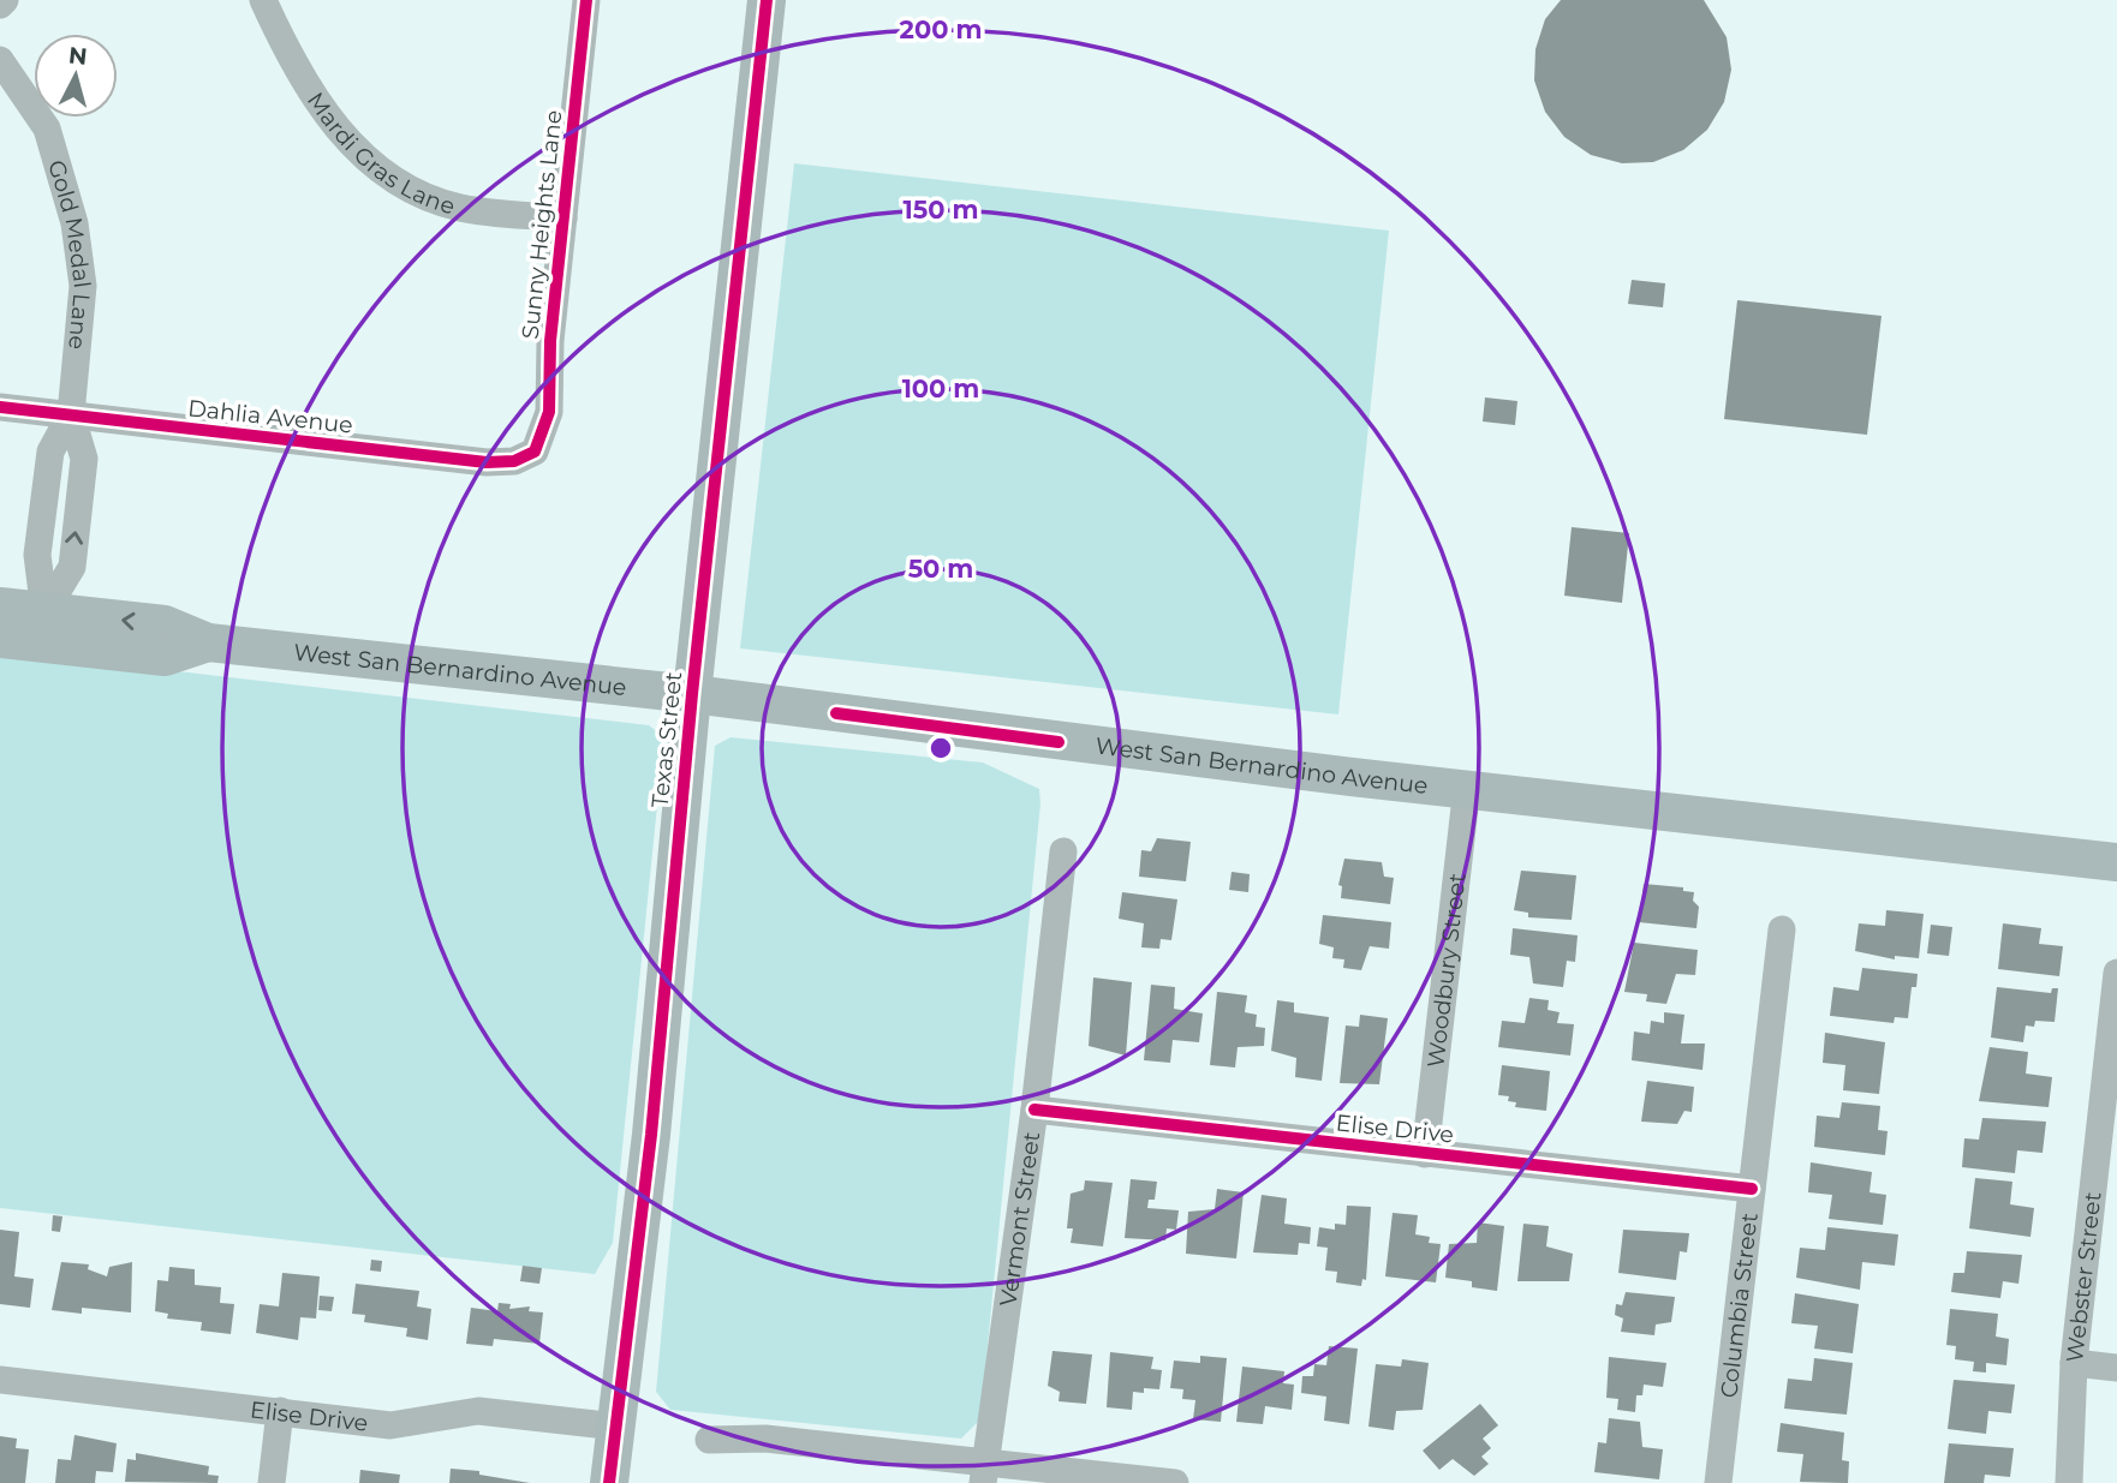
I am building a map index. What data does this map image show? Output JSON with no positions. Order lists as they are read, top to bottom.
{
  "streets": {
    "main road": ["West San Bernardino Avenue", "Texas Street"],
    "street": [
      "Mardi Gras Lane",
      "Sunny Heights Lane",
      "Gold Medal Lane",
      "Dahlia Avenue",
      "Woodbury Street",
      "Elise Drive",
      "Vermont Street",
      "Webster Street",
      "Columbia Street"
    ]
  },
  "crossings": [
    ["Mardi Gras Lane", "Sunny Heights Lane"],
    ["Sunny Heights Lane", "Dahlia Avenue"],
    ["Gold Medal Lane", "Dahlia Avenue"],
    ["Gold Medal Lane", "West San Bernardino Avenue"],
    ["West San Bernardino Avenue", "Texas Street"],
    ["West San Bernardino Avenue", "Woodbury Street"],
    ["Texas Street", "Elise Drive"],
    ["Woodbury Street", "Elise Drive"],
    ["Elise Drive", "Vermont Street"],
    ["Elise Drive", "Columbia Street"]
  ],
  "north": "top",
  "rings": [
    "200 m",
    "150 m",
    "100 m",
    "50 m"
  ]
}
